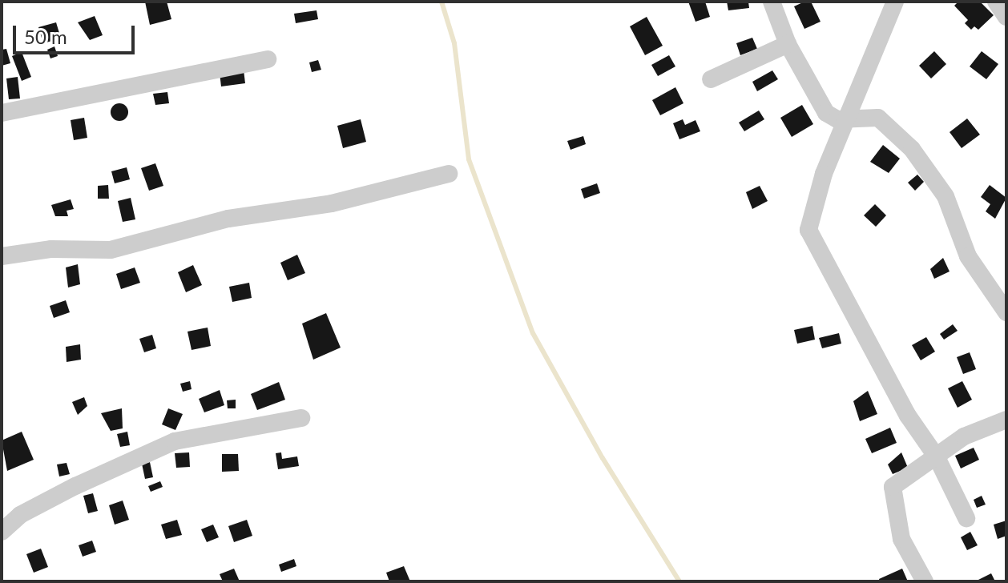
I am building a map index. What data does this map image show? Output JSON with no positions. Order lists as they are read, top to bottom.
{
  "scale_bar": "50 m"
}
